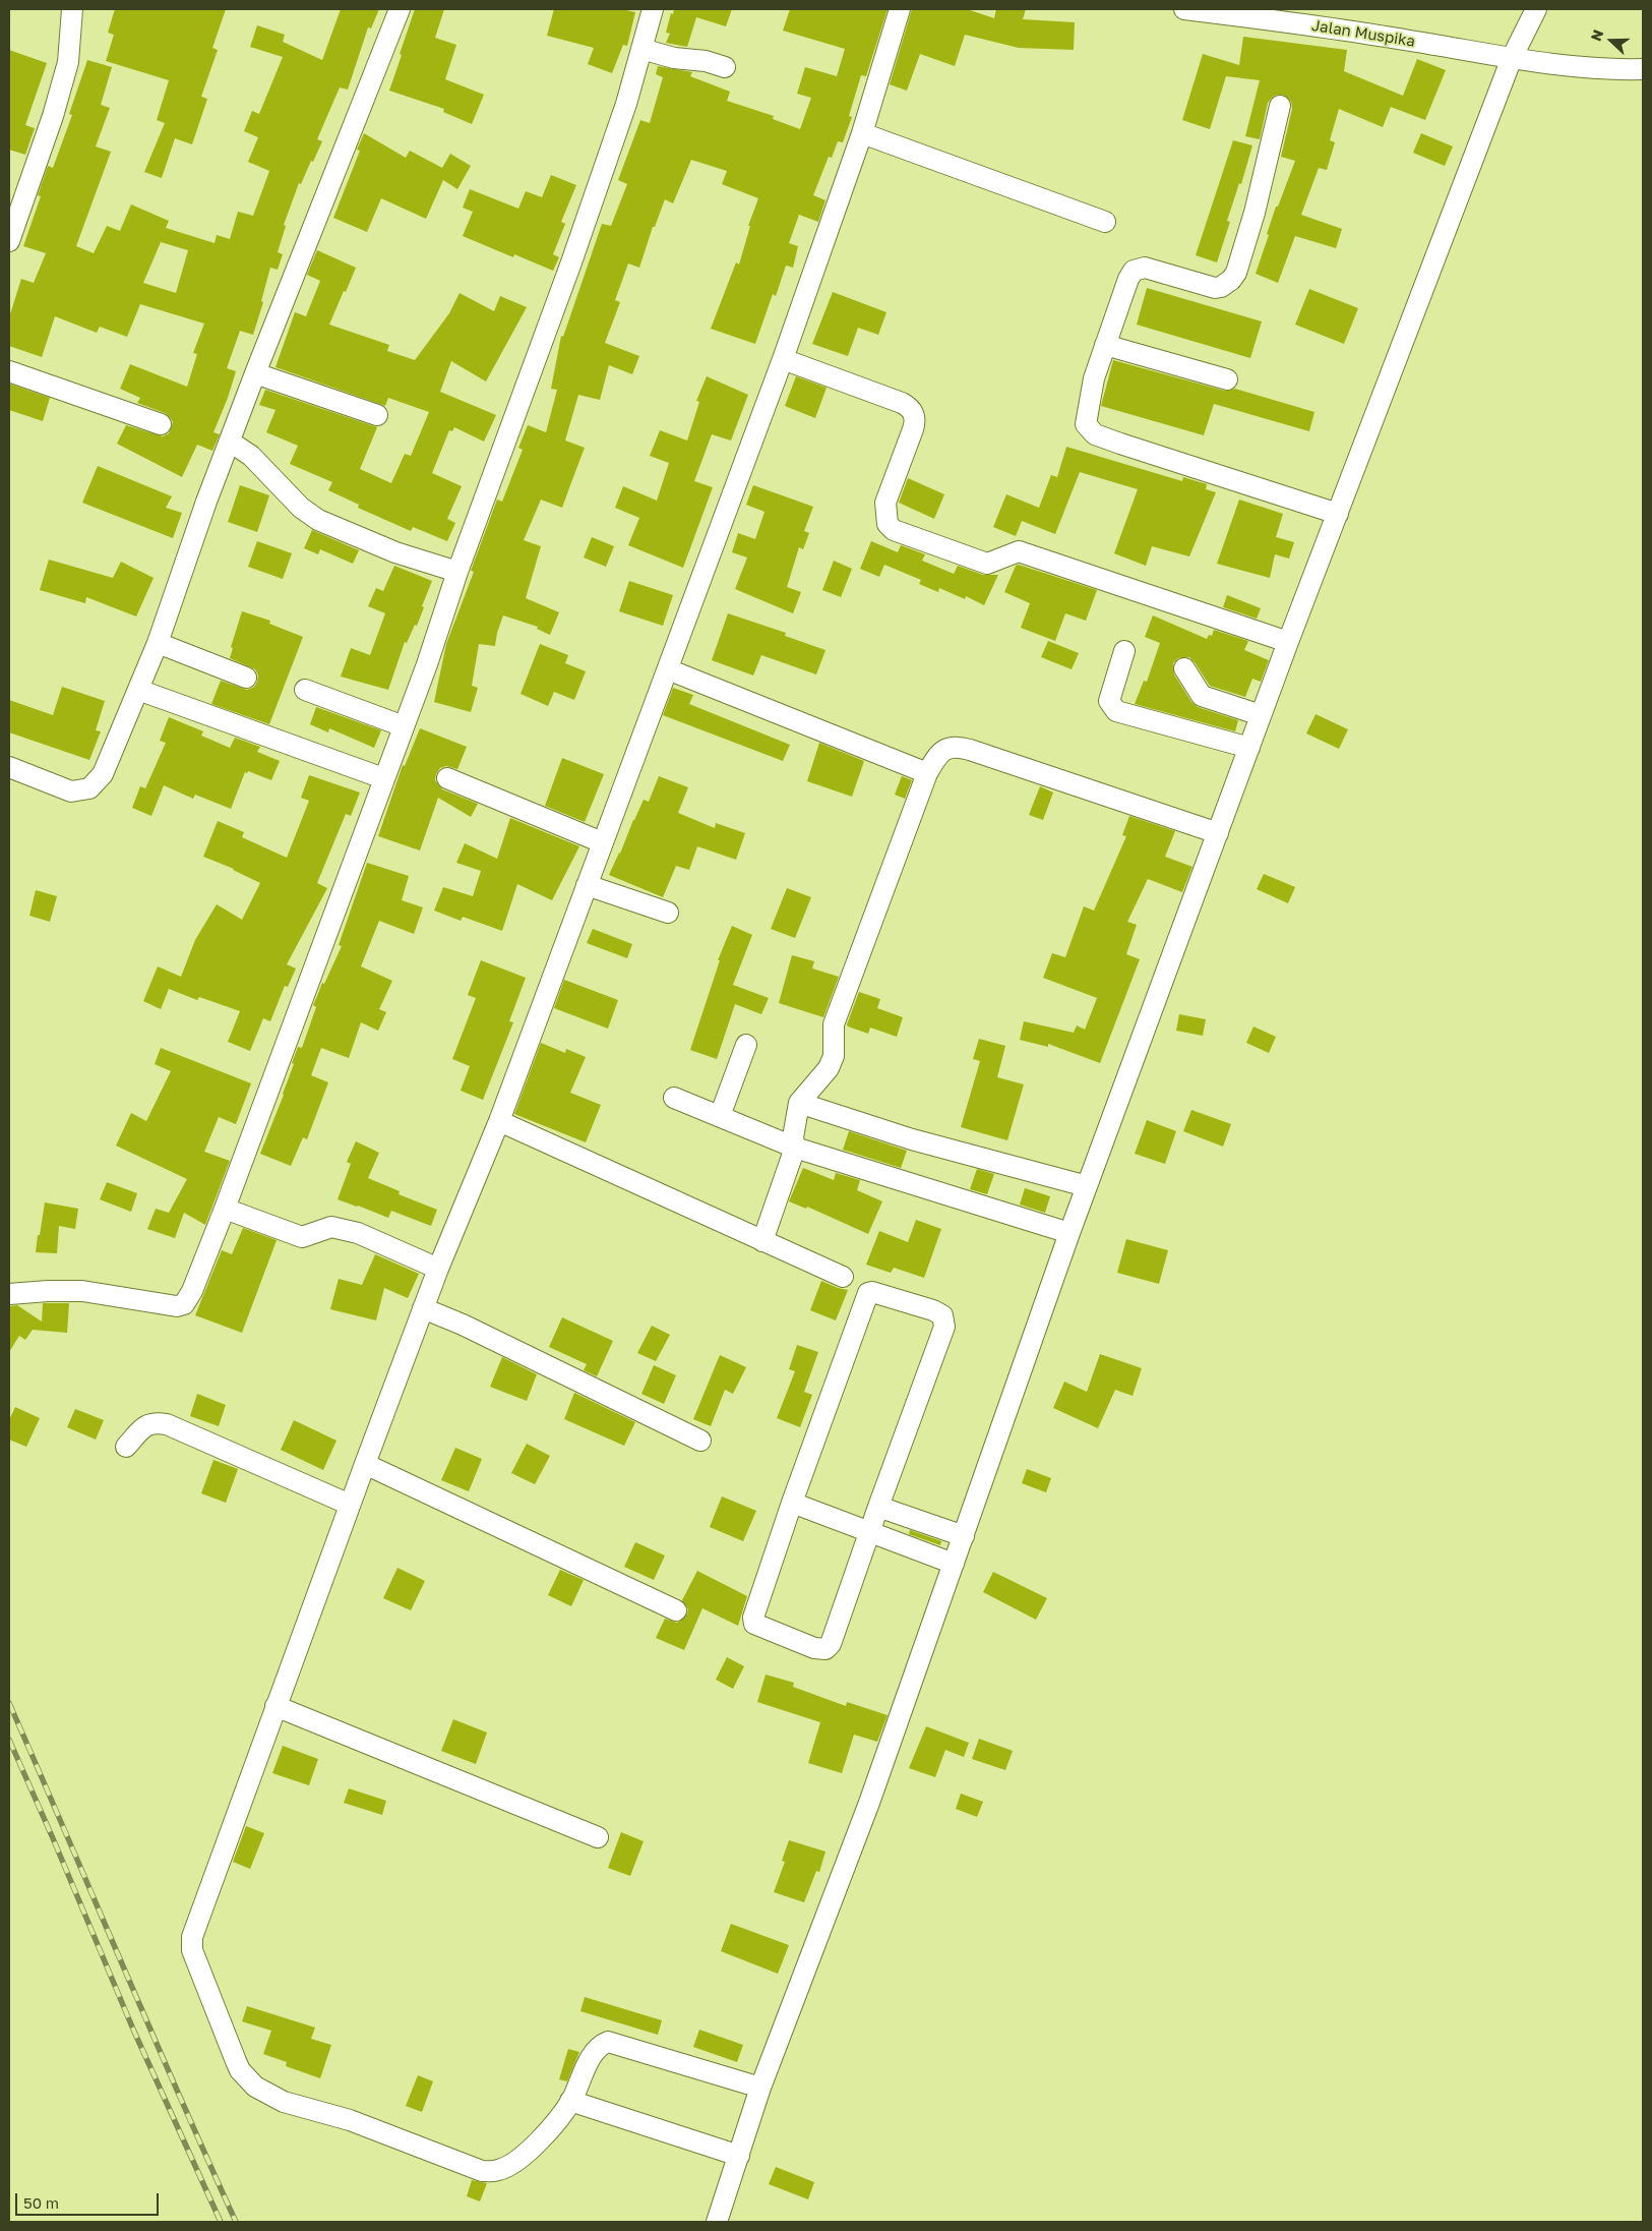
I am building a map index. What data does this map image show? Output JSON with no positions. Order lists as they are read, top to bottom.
{
  "streets": {
    "street": ["Jalan Muspika"]
  },
  "scale_bar": "50 m",
  "north": "left"
}
